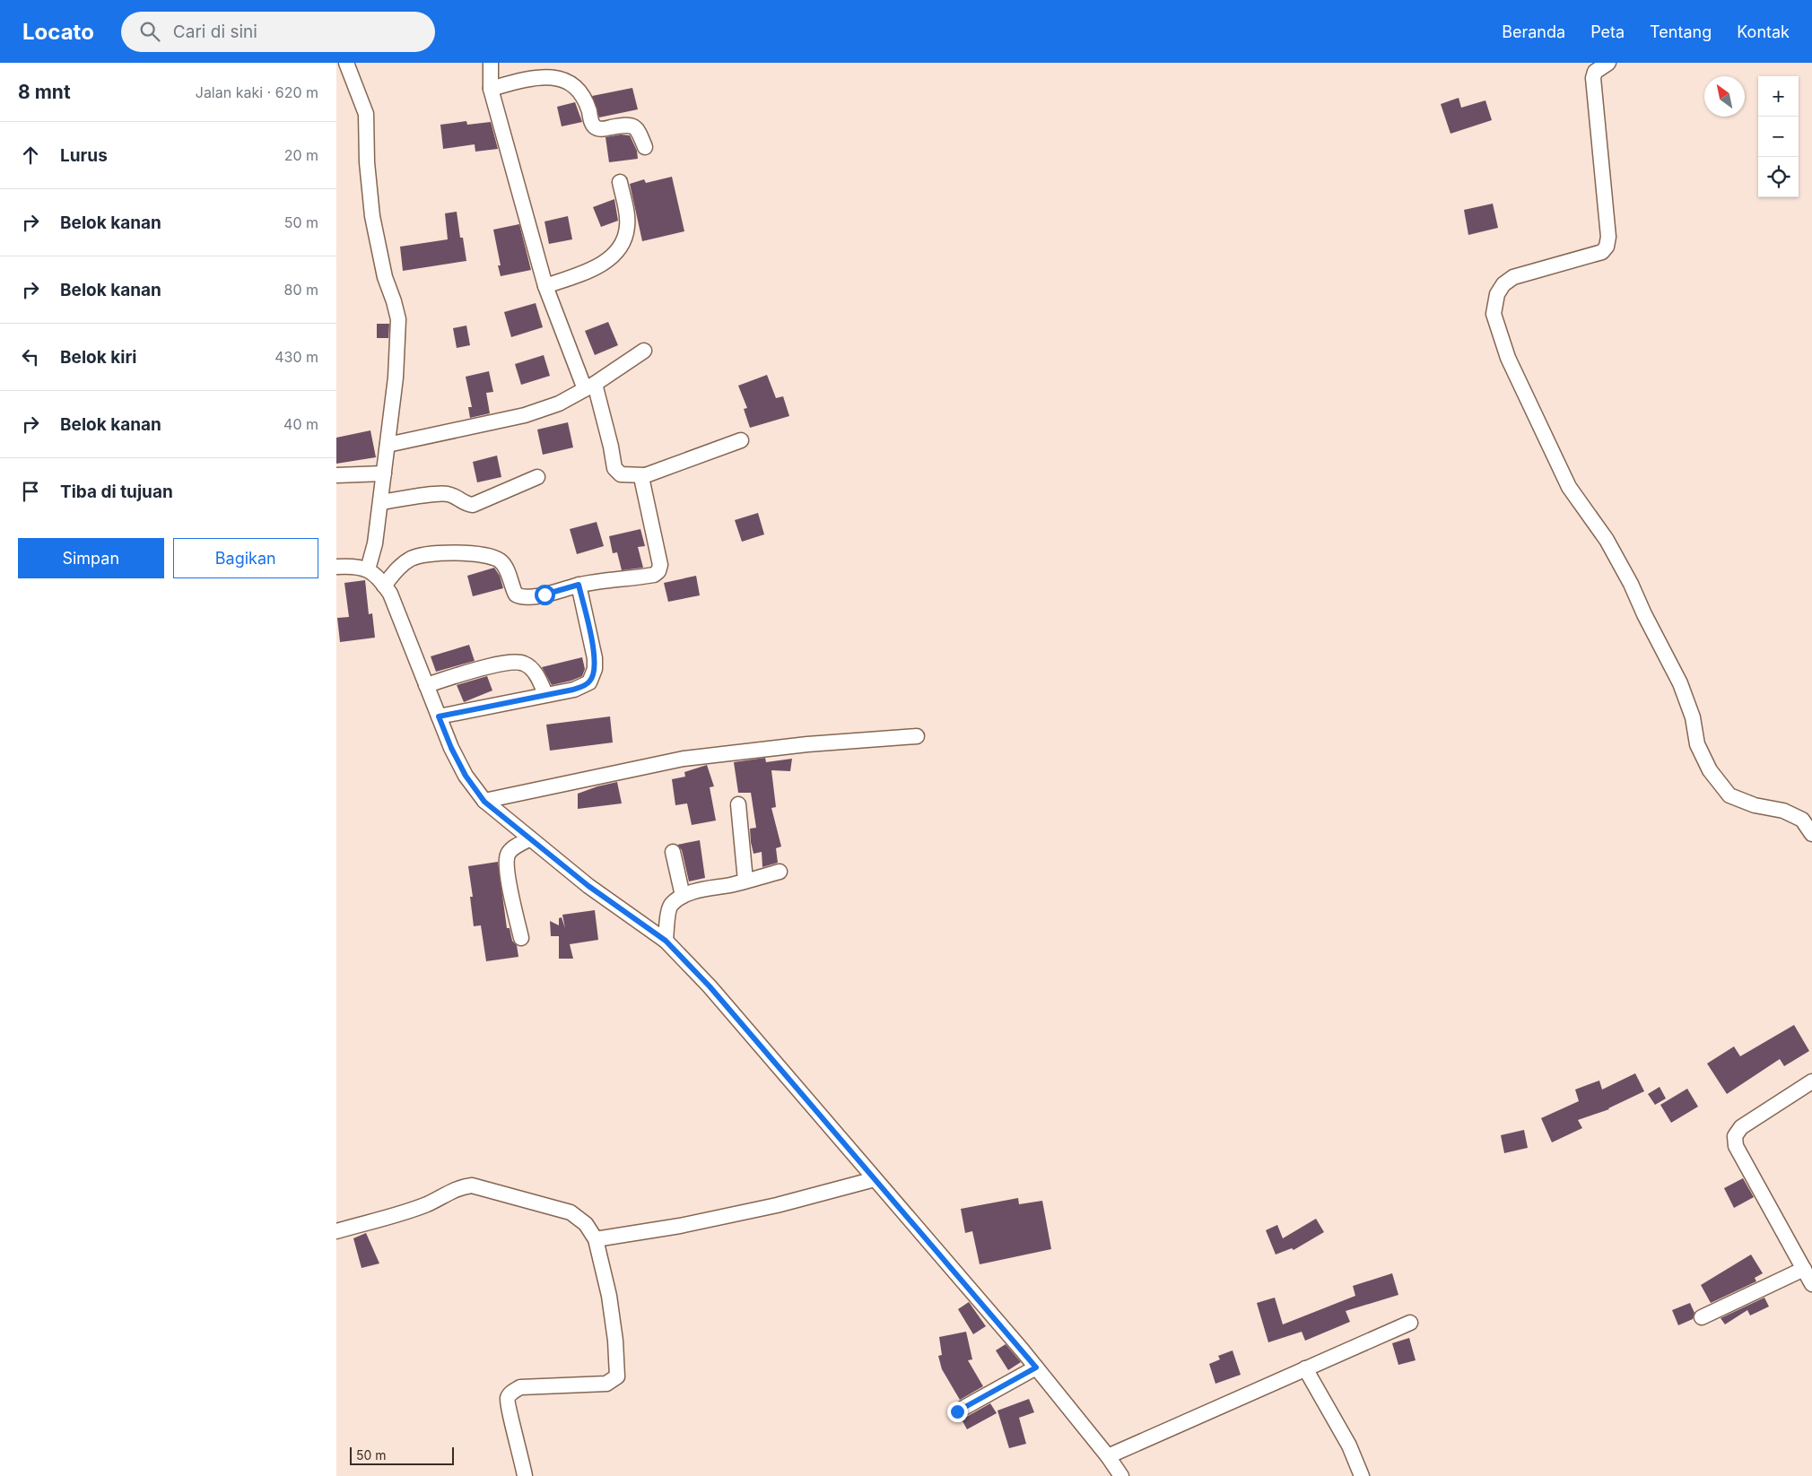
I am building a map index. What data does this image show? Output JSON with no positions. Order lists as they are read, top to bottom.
{
  "scale_bar": "50 m",
  "north": "top left",
  "page": {
    "header": "Locato",
    "search": "Cari di sini",
    "nav": [
      "Beranda",
      "Peta",
      "Tentang",
      "Kontak"
    ],
    "heading": ["8 mnt", "Jalan kaki · 620 m"],
    "map_buttons": ["+", "−"],
    "list": [
      ["Lurus", "20 m"],
      ["Belok kanan", "50 m"],
      ["Belok kanan", "80 m"],
      ["Belok kiri", "430 m"],
      ["Belok kanan", "40 m"],
      "Tiba di tujuan"
    ],
    "buttons": ["Simpan", "Bagikan"],
    "scale": "50 m"
  }
}
